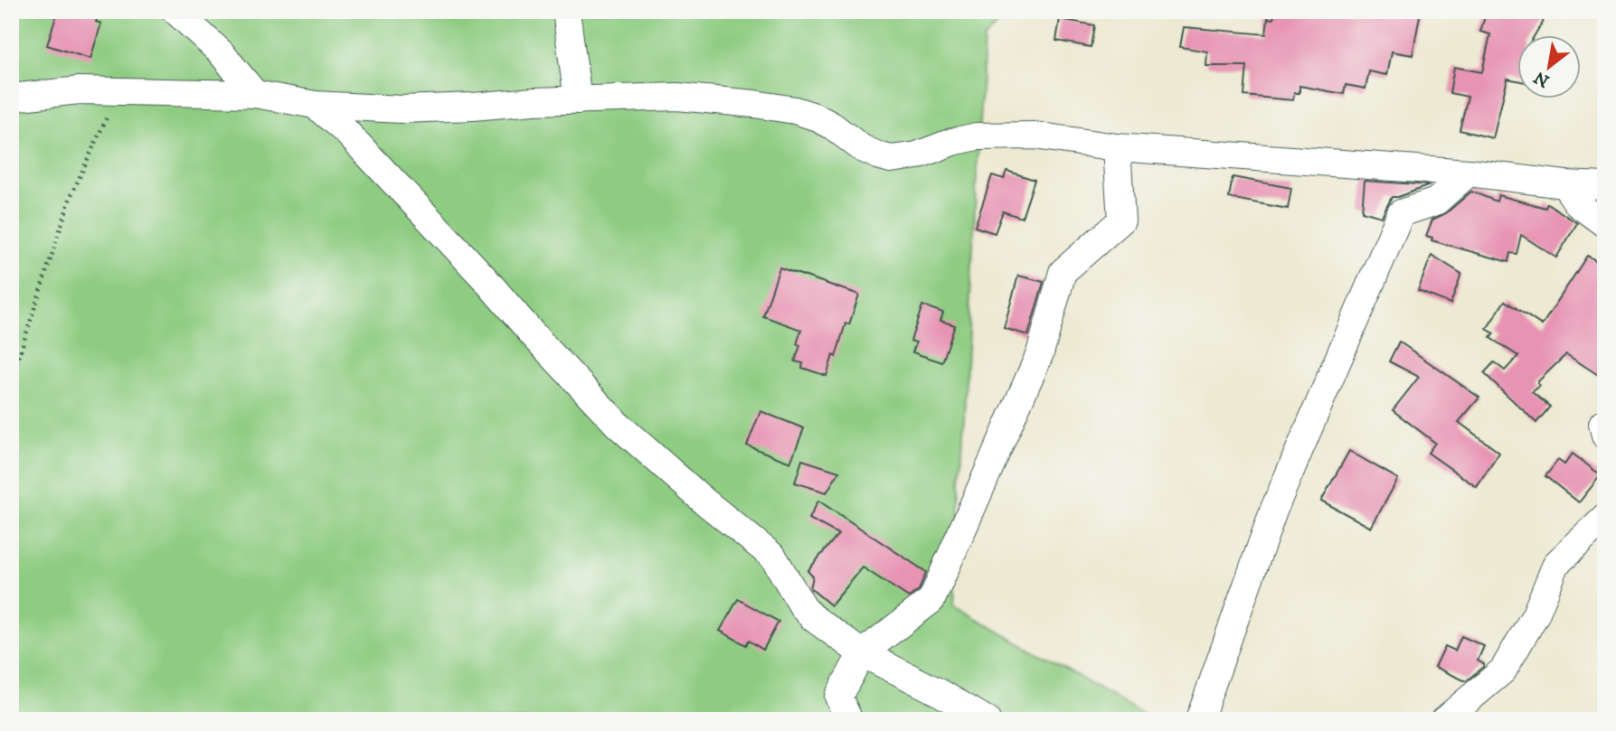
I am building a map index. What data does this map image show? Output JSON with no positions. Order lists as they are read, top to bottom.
{
  "north": "bottom left"
}
